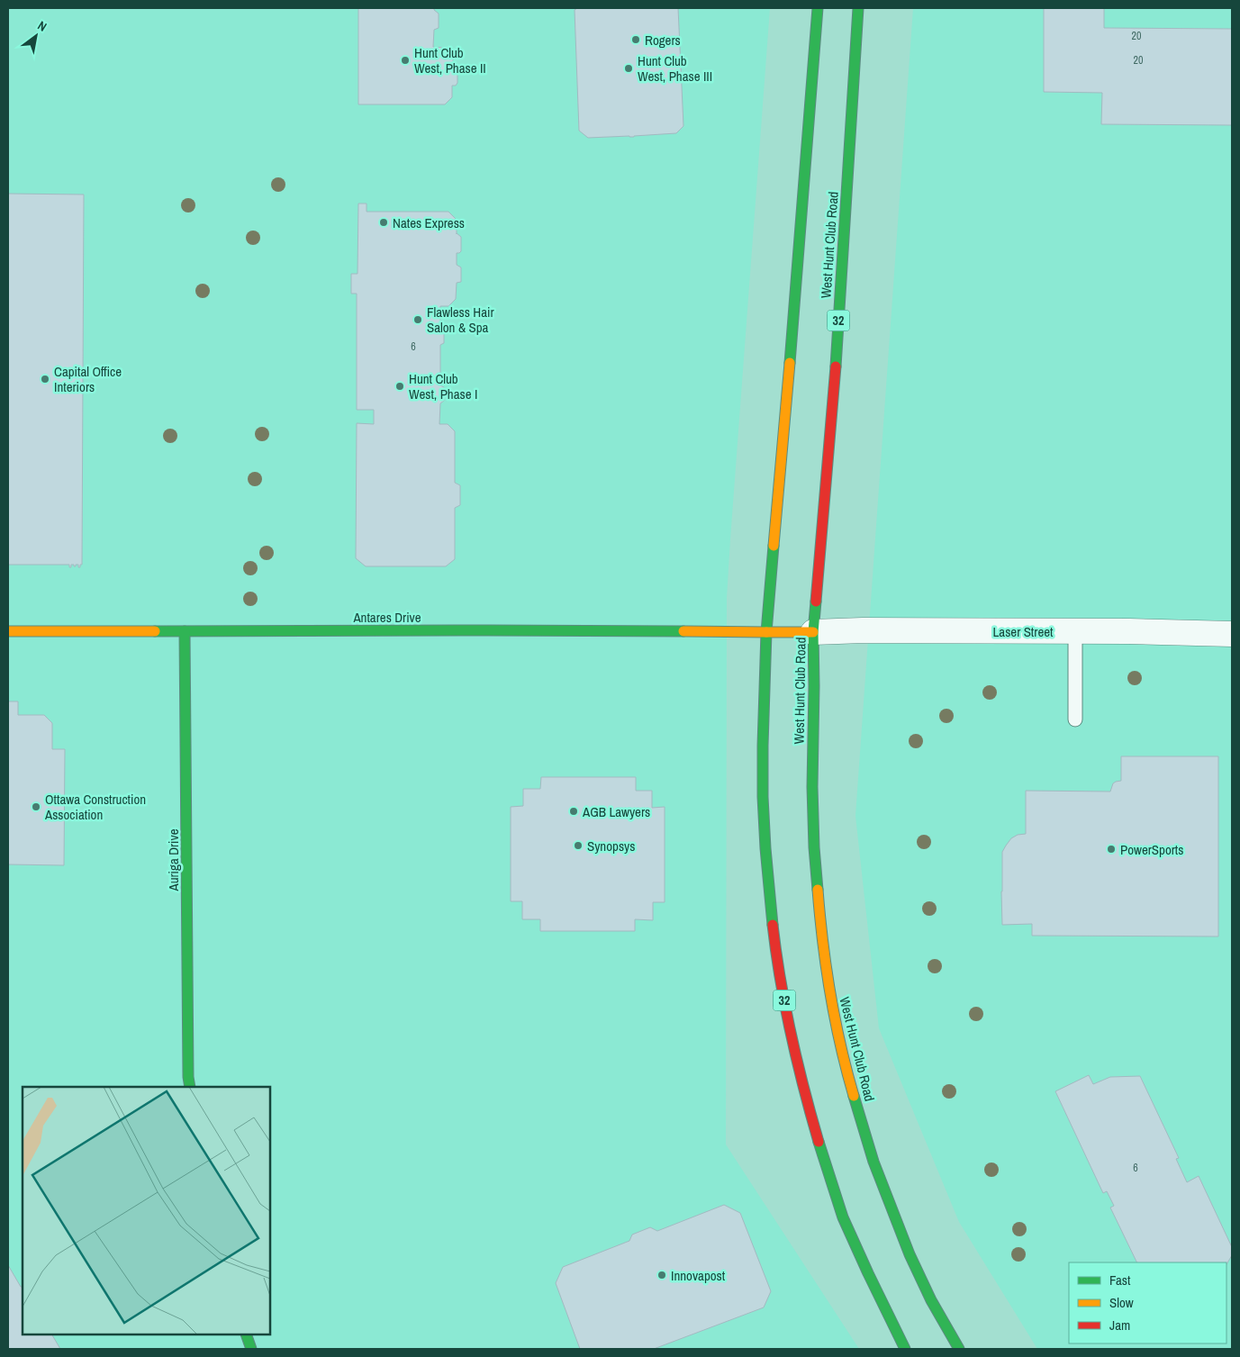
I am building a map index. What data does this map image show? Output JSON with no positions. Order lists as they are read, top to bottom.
{
  "streets": {
    "main road": [
      "West Hunt Club Road",
      "32",
      "Antares Drive",
      "Auriga Drive"
    ],
    "street": ["Laser Street"]
  },
  "crossings": [
    ["West Hunt Club Road", "Antares Drive"],
    ["West Hunt Club Road", "Laser Street"],
    ["32", "Antares Drive"],
    ["Antares Drive", "Laser Street"],
    ["Antares Drive", "Auriga Drive"]
  ],
  "places": [
    "Rogers",
    "Hunt Club West, Phase II",
    "Hunt Club West, Phase III",
    "Nates Express",
    "Flawless Hair Salon & Spa",
    "Capital Office Interiors",
    "Hunt Club West, Phase I",
    "Ottawa Construction Association",
    "AGB Lawyers",
    "Synopsys",
    "PowerSports",
    "Innovapost"
  ],
  "house_numbers": [
    "20",
    "20",
    "6",
    "6"
  ],
  "legend": ["Fast", "Slow", "Jam"],
  "north": "top right"
}
